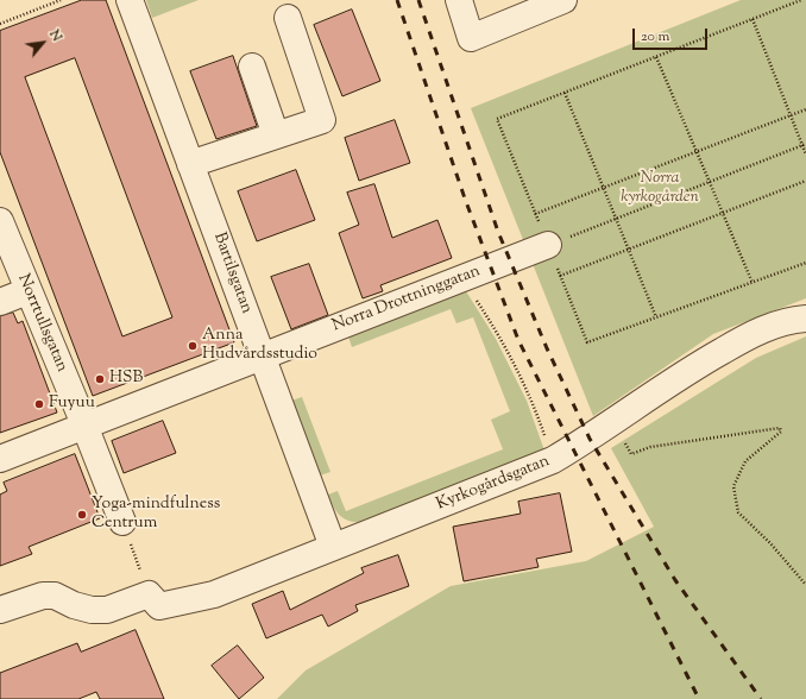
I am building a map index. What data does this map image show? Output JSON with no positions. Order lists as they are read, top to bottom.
{
  "streets": {
    "street": [
      "Bartilsgatan",
      "Norra Drottninggatan",
      "Norrtullsgatan",
      "Kyrkogårdsgatan"
    ]
  },
  "crossings": [
    ["Bartilsgatan", "Norra Drottninggatan"],
    ["Bartilsgatan", "Kyrkogårdsgatan"],
    ["Norra Drottninggatan", "Norrtullsgatan"]
  ],
  "parks": ["Norra kyrkogården"],
  "places": [
    "Anna Hudvårdsstudio",
    "HSB",
    "Fuyuu",
    "Yoga-mindfulness Centrum"
  ],
  "scale_bar": "20 m",
  "north": "top right"
}
